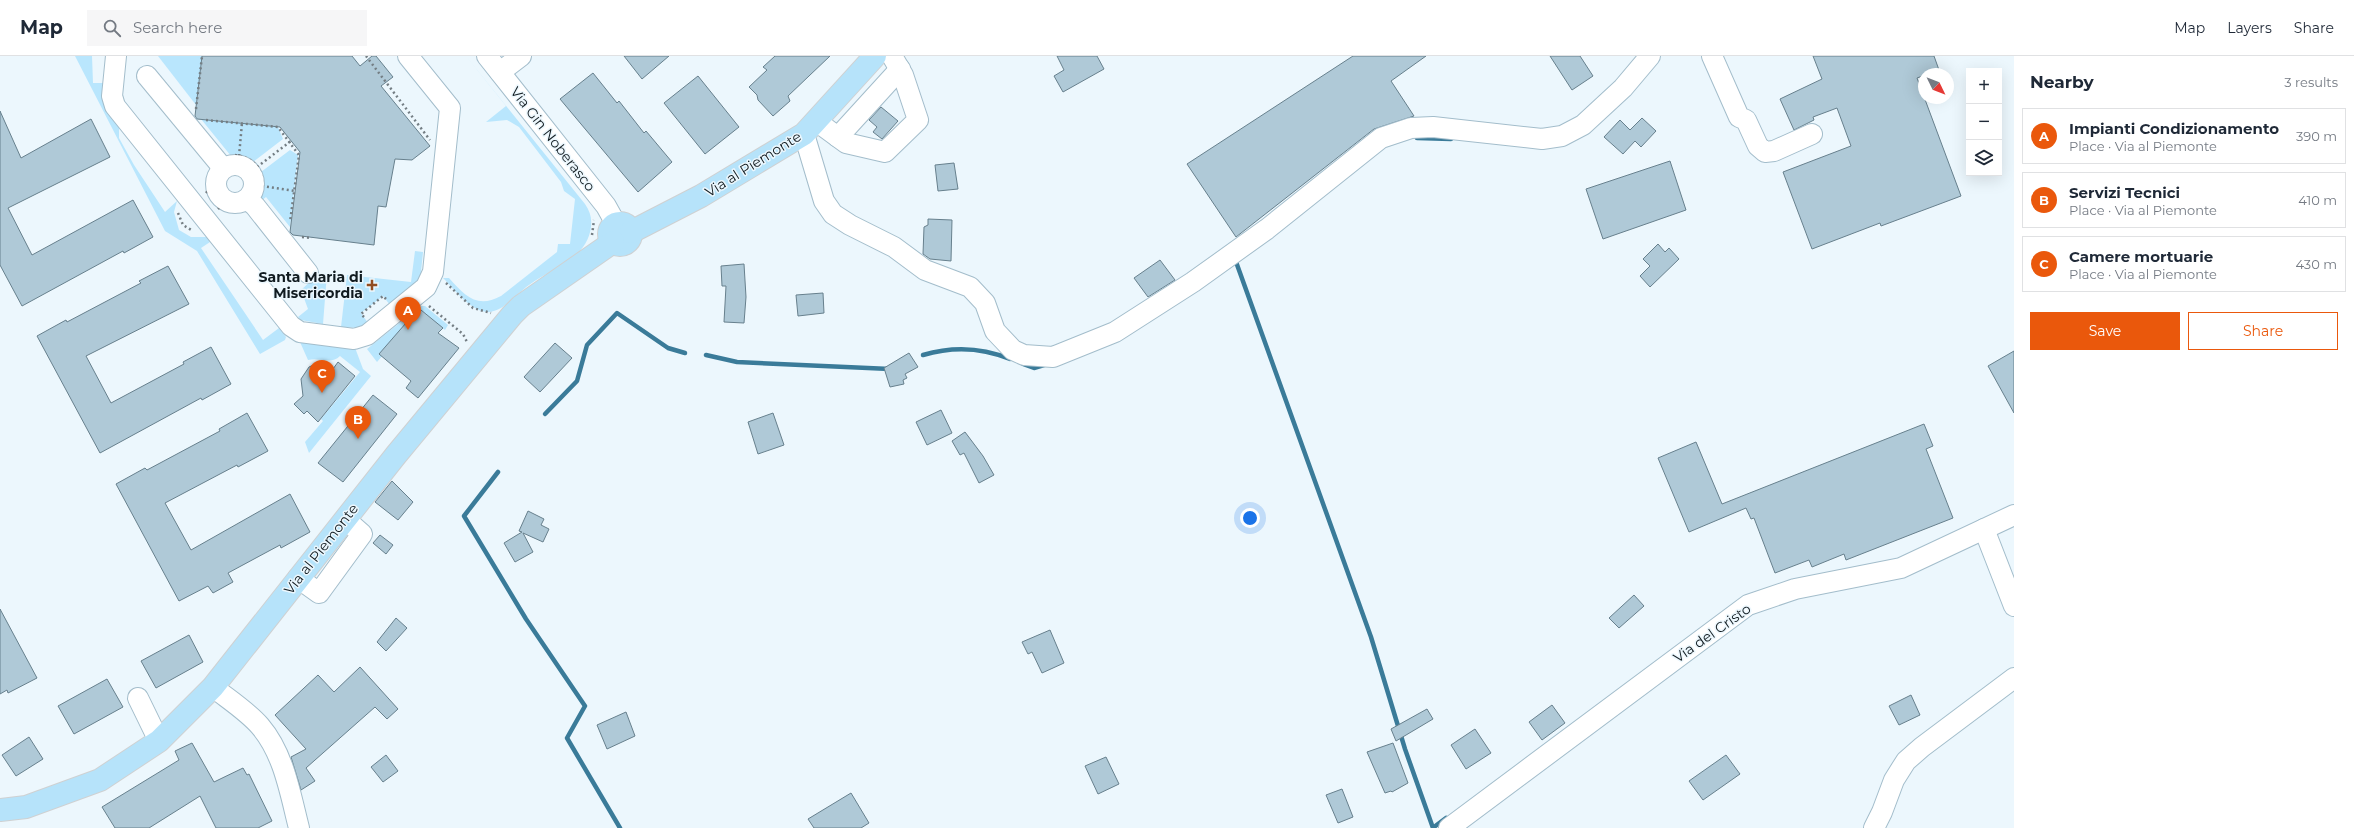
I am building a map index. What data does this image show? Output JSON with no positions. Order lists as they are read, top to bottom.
{
  "streets": {
    "main road": ["Via al Piemonte"],
    "street": ["Via Gin Noberasco", "Via del Cristo"]
  },
  "crossings": [
    ["Via Gin Noberasco", "Via al Piemonte"]
  ],
  "places": {
    "health": ["Santa Maria di Misericordia"]
  },
  "north": "bottom right",
  "page": {
    "header": "Map",
    "search": "Search here",
    "nav": ["Map", "Layers", "Share"],
    "heading": ["Nearby", "3 results"],
    "map_buttons": ["+", "−"],
    "list": [
      {
        "mark": "A",
        "name": "Impianti Condizionamento",
        "note": "Place · Via al Piemonte",
        "value": "390 m"
      },
      {
        "mark": "B",
        "name": "Servizi Tecnici",
        "note": "Place · Via al Piemonte",
        "value": "410 m"
      },
      {
        "mark": "C",
        "name": "Camere mortuarie",
        "note": "Place · Via al Piemonte",
        "value": "430 m"
      }
    ],
    "pins": ["A", "C", "B"],
    "buttons": ["Save", "Share"]
  }
}
